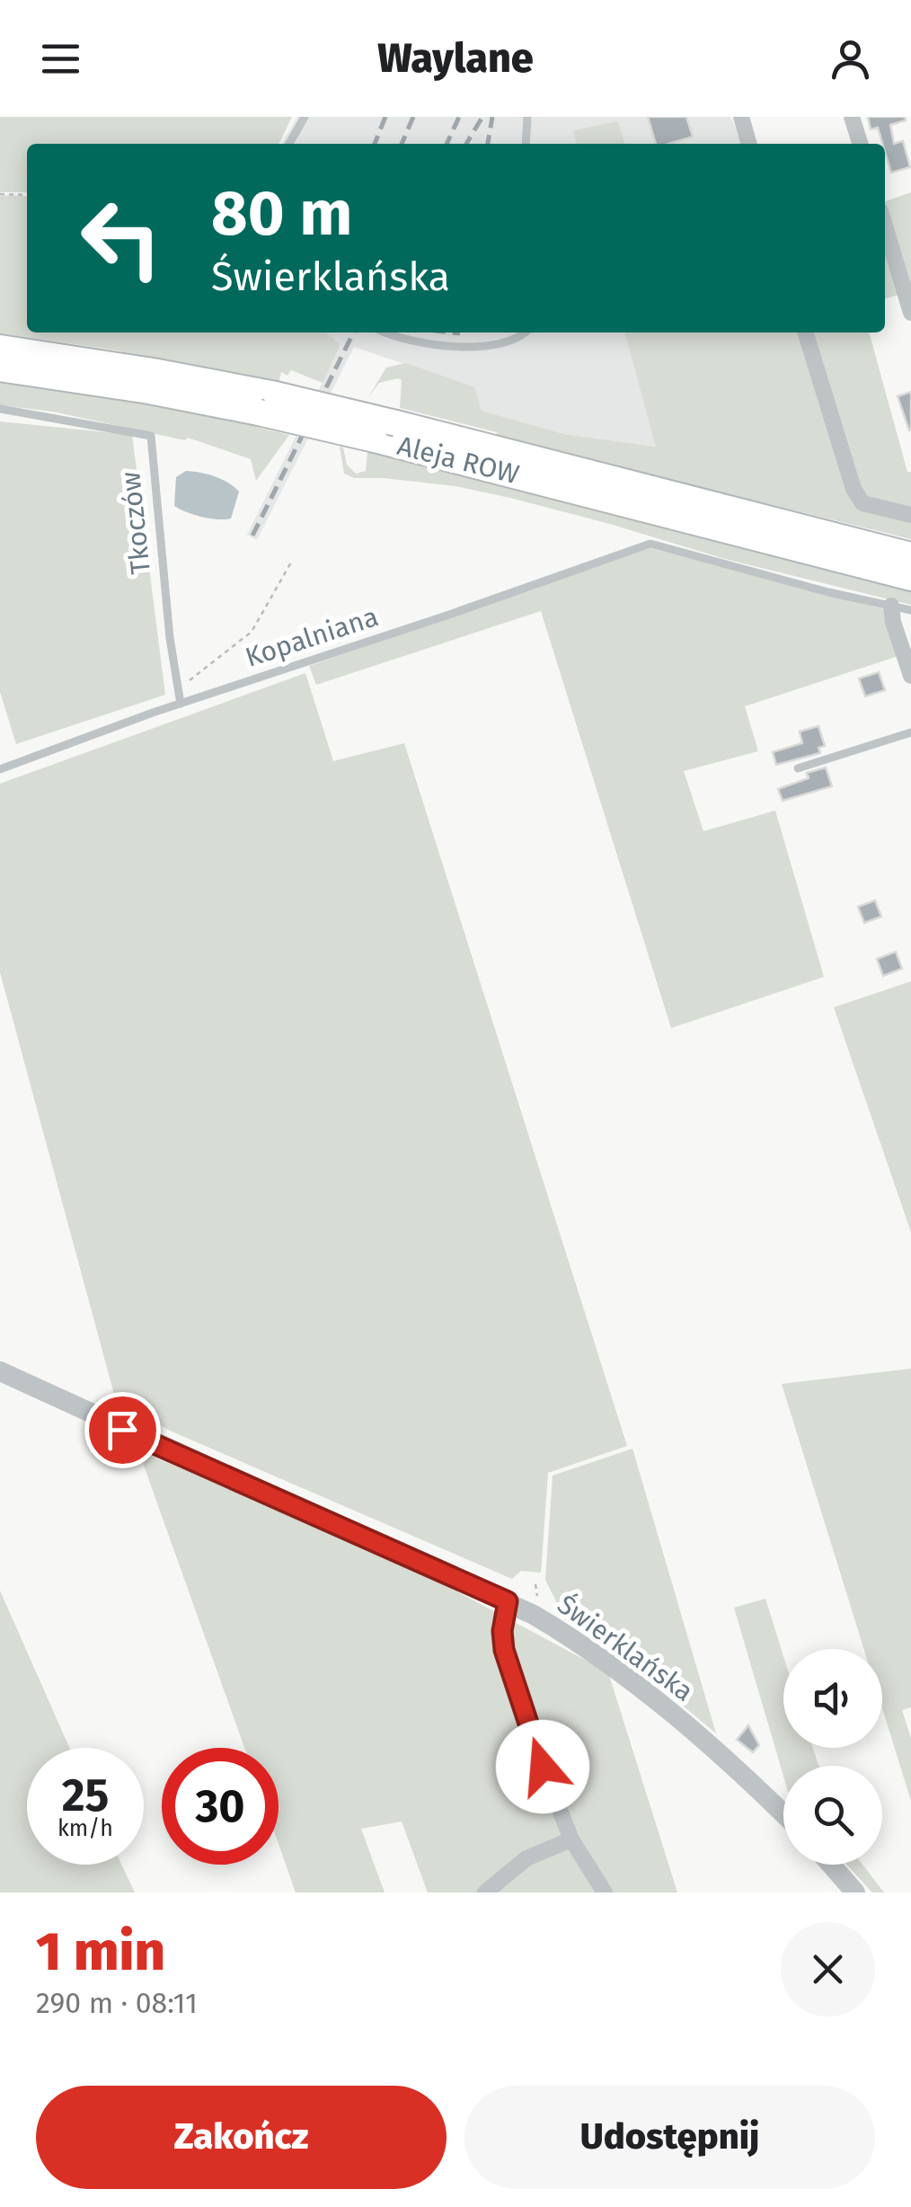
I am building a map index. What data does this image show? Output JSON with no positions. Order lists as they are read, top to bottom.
{
  "streets": {
    "main road": ["Aleja ROW"],
    "street": ["Świerklańska"],
    "lane": ["Tkoczów", "Kopalniana"]
  },
  "crossings": [
    ["Tkoczów", "Kopalniana"]
  ],
  "page": {
    "header": "Waylane",
    "turn": ["80 m", "Świerklańska"],
    "speed": "25 km/h",
    "limit": "30",
    "heading": ["1 min", "290 m · 08:11"],
    "buttons": ["Zakończ", "Udostępnij"]
  }
}
